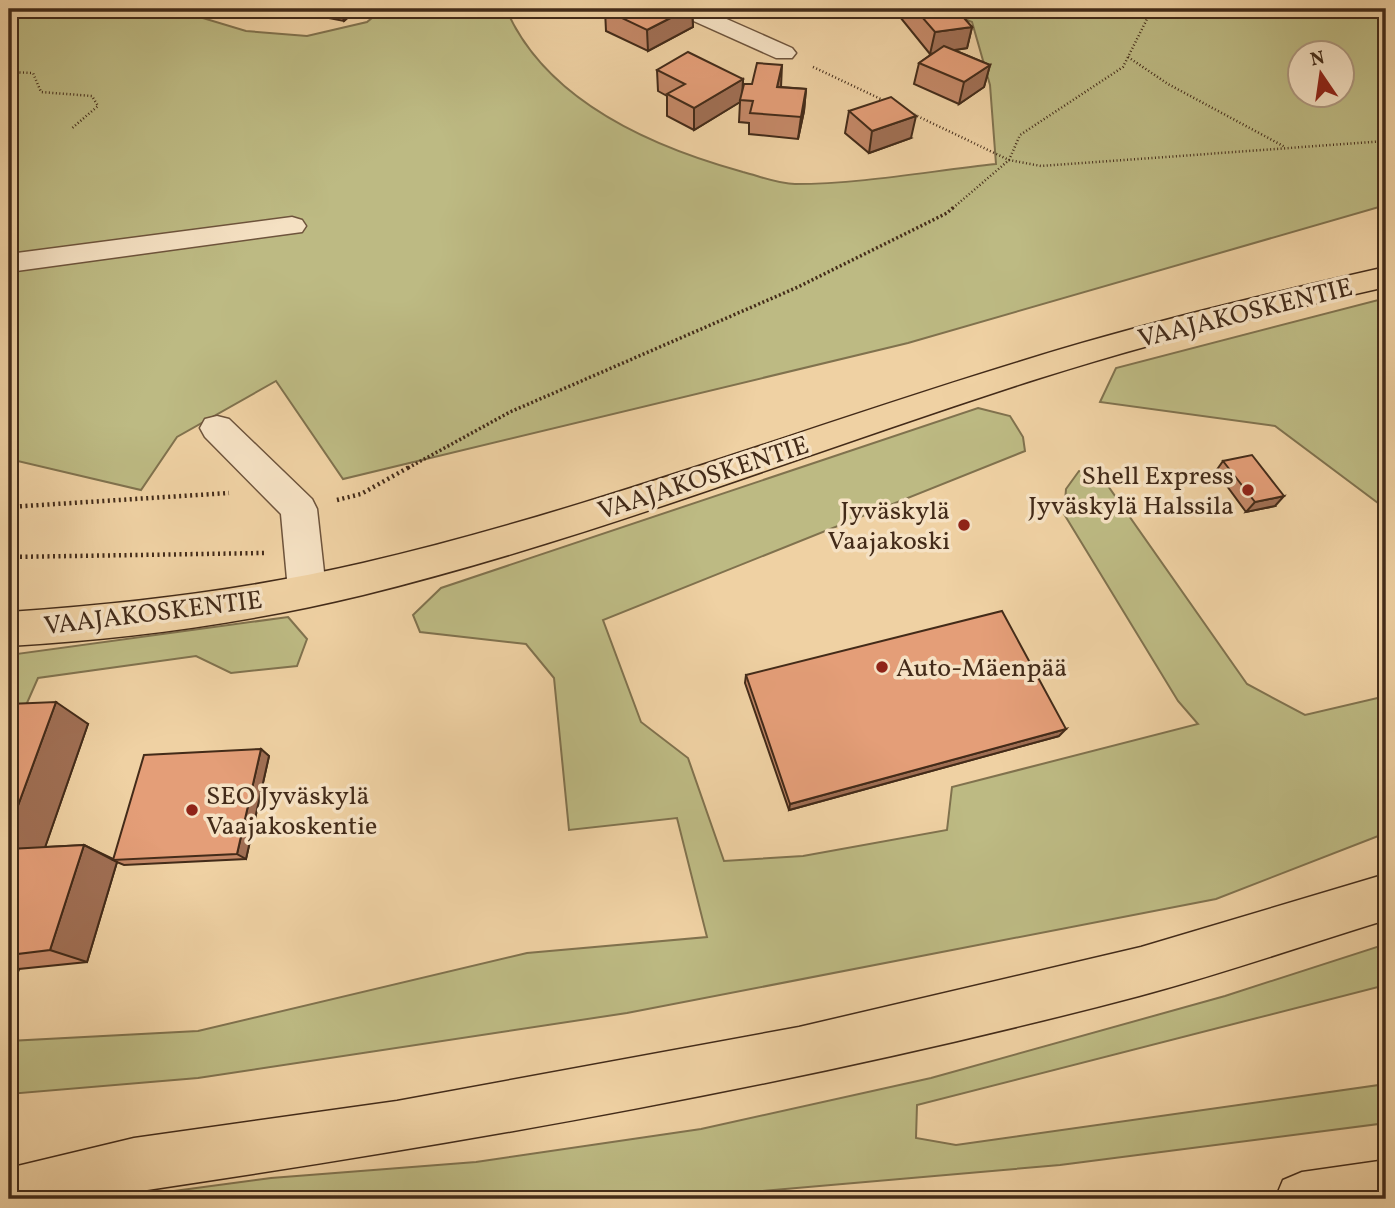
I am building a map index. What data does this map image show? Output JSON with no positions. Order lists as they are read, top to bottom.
{
  "streets": {
    "main road": ["VAAJAKOSKENTIE"]
  },
  "places": [
    "Shell Express Jyväskylä Halssila",
    "Jyväskylä Vaajakoski",
    "Auto-Mäenpää",
    "SEO Jyväskylä Vaajakoskentie"
  ],
  "north": "top"
}
